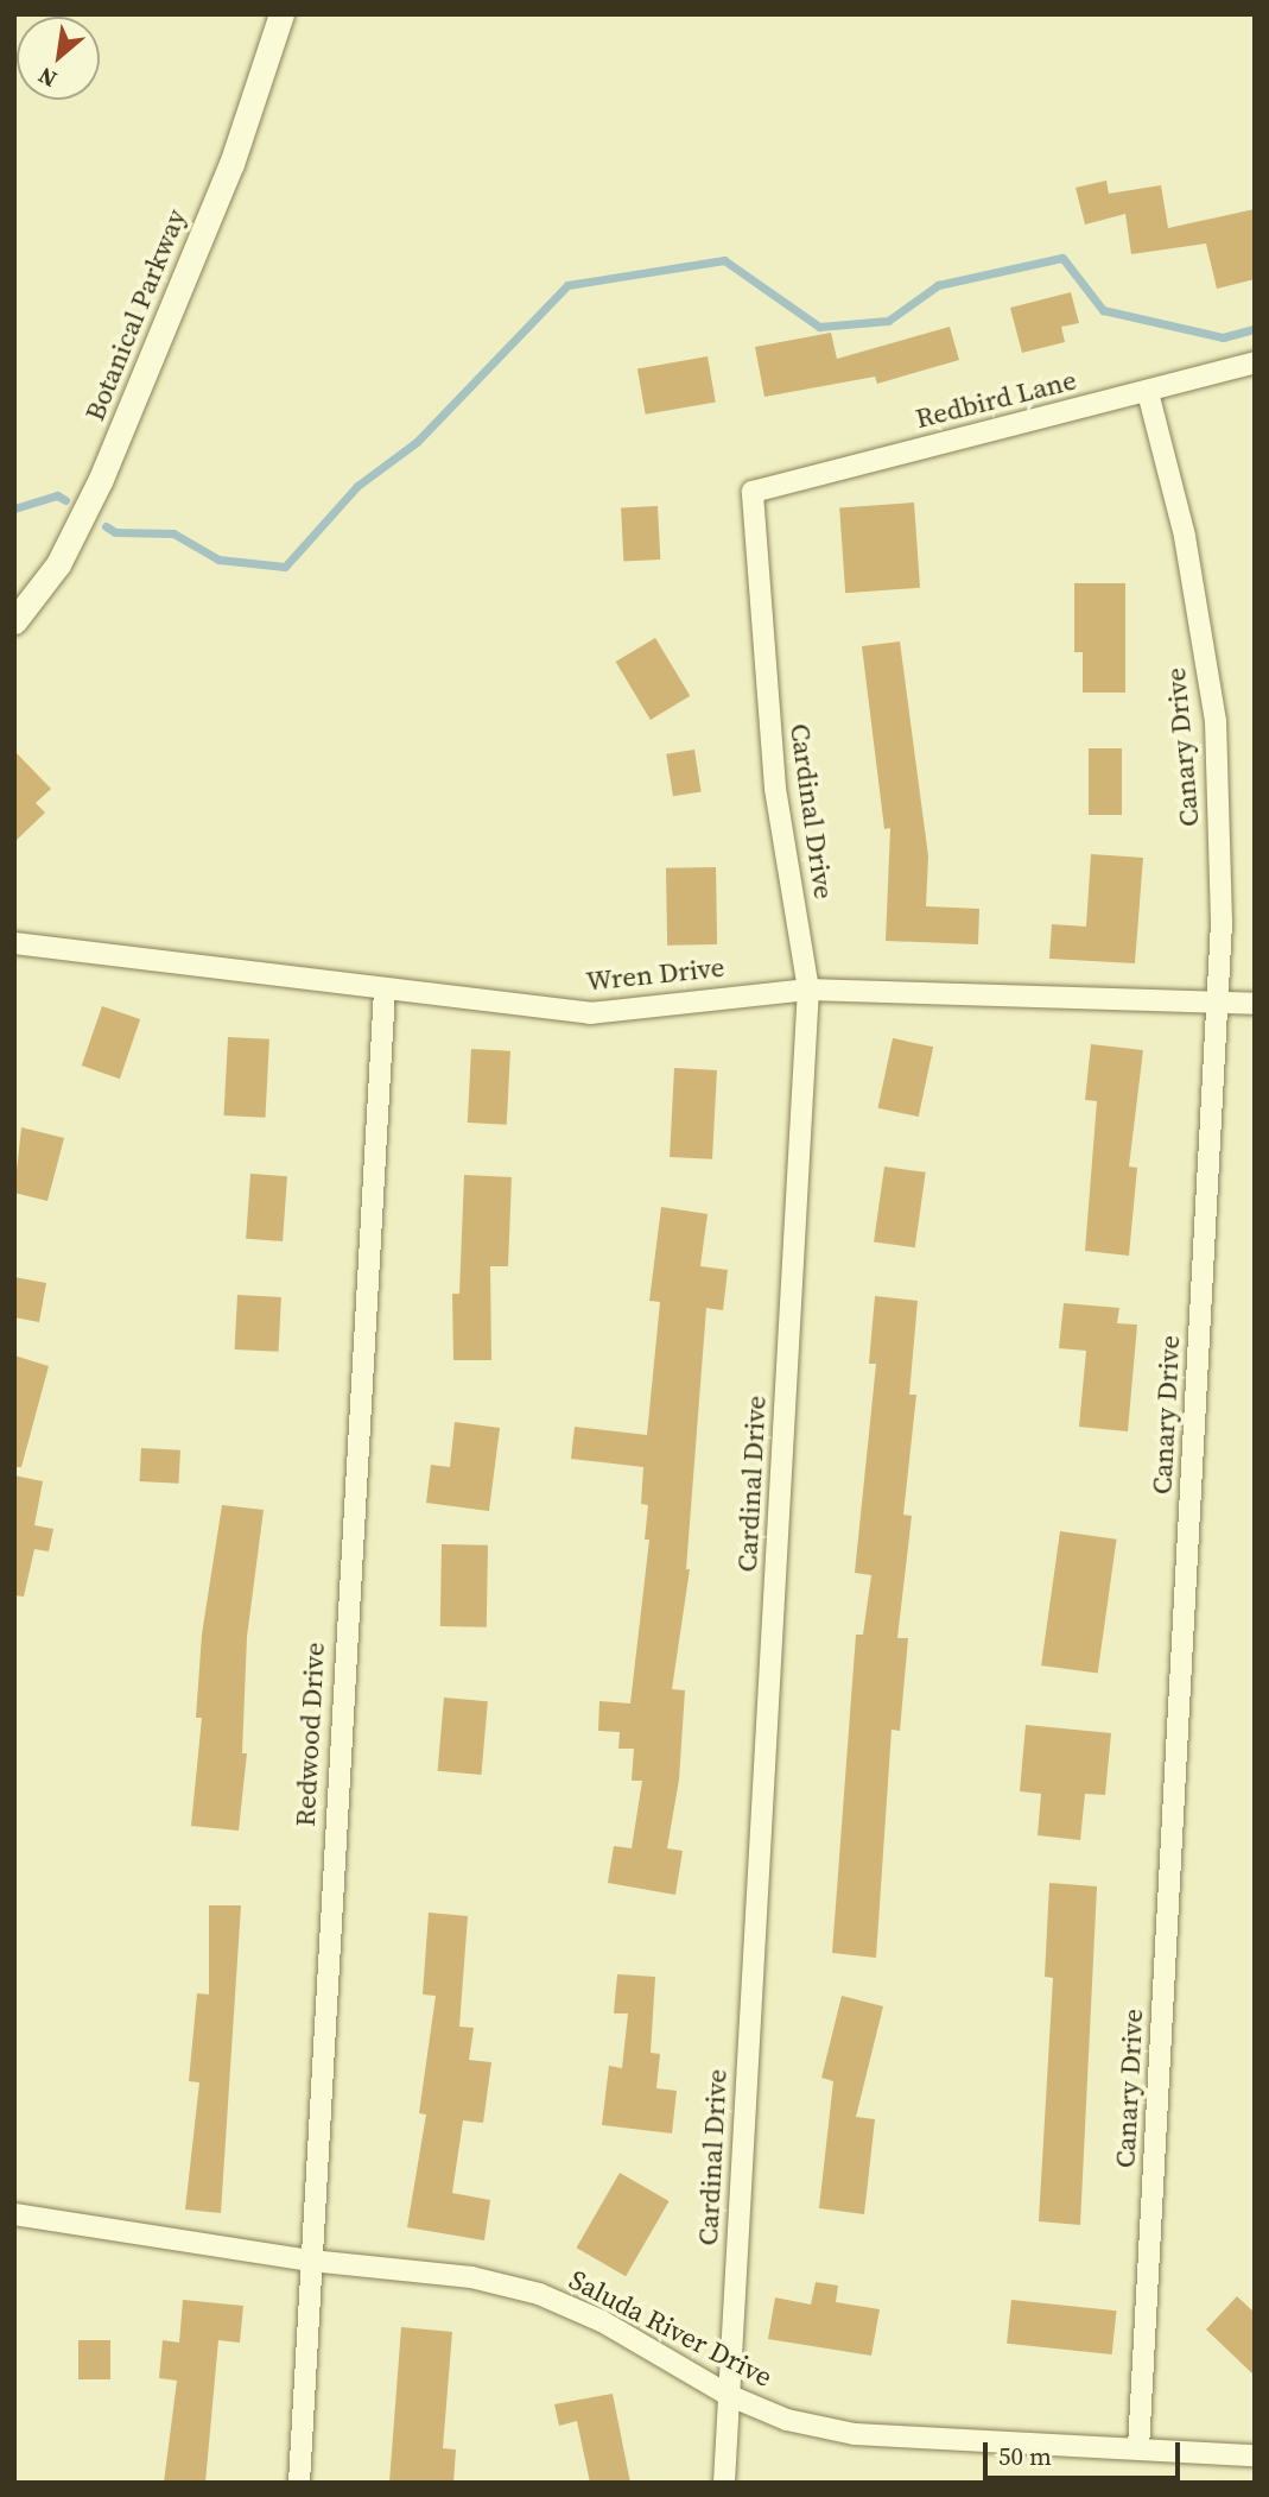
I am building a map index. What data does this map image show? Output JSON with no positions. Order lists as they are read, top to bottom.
{
  "streets": {
    "street": [
      "Botanical Parkway",
      "Redbird Lane",
      "Canary Drive",
      "Cardinal Drive",
      "Wren Drive",
      "Redwood Drive",
      "Saluda River Drive"
    ]
  },
  "crossings": [
    ["Redbird Lane", "Canary Drive"],
    ["Redbird Lane", "Cardinal Drive"],
    ["Canary Drive", "Wren Drive"],
    ["Canary Drive", "Saluda River Drive"],
    ["Cardinal Drive", "Wren Drive"],
    ["Cardinal Drive", "Saluda River Drive"],
    ["Wren Drive", "Redwood Drive"],
    ["Redwood Drive", "Saluda River Drive"]
  ],
  "scale_bar": "50 m",
  "north": "bottom left"
}
